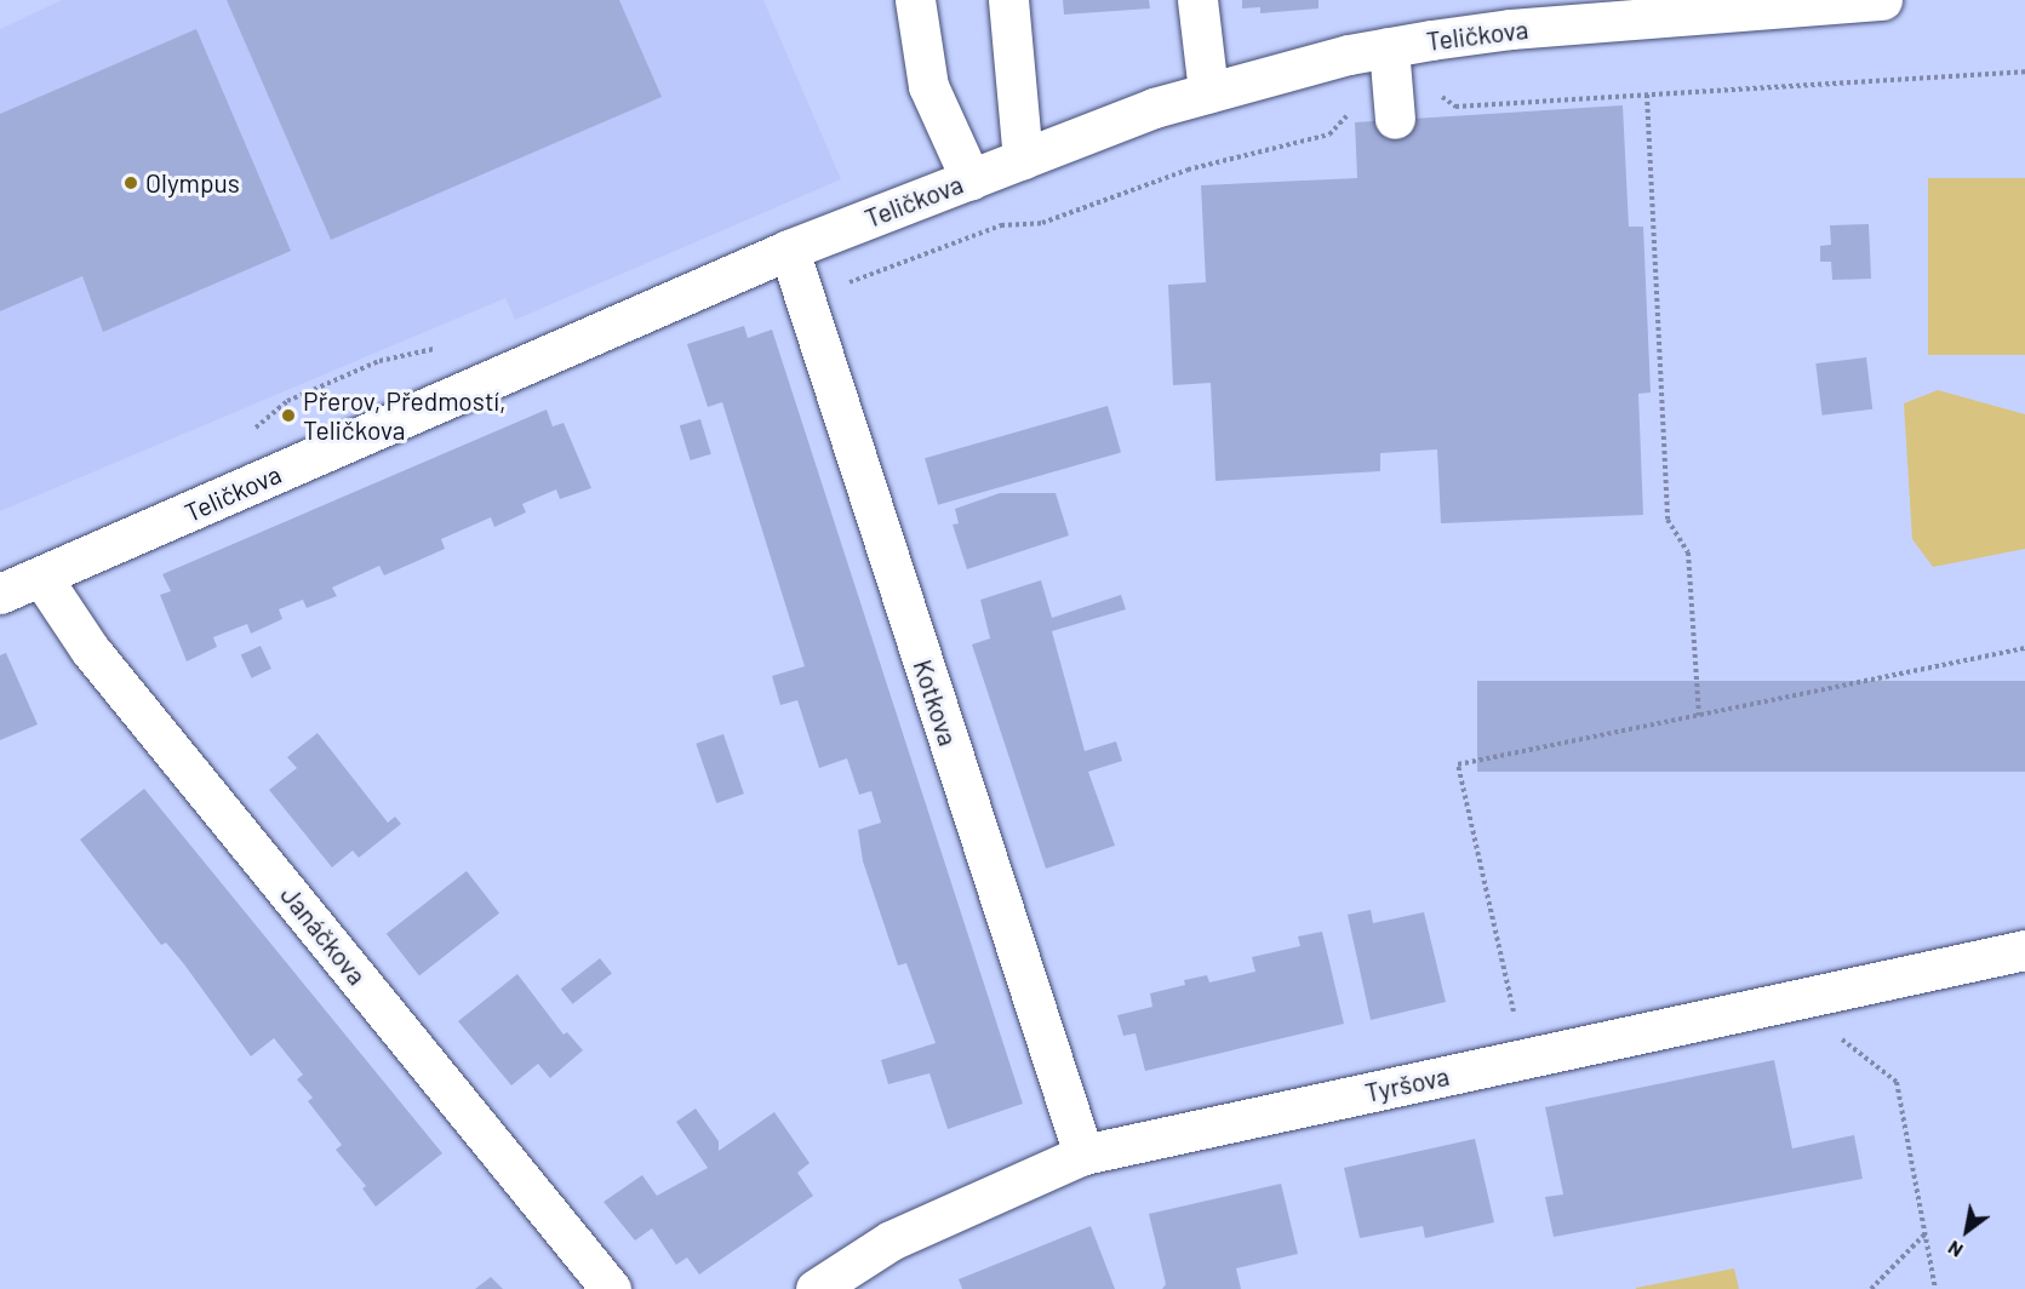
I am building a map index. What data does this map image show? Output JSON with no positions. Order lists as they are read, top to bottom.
{
  "streets": {
    "street": [
      "Teličkova",
      "Kotkova",
      "Janáčkova",
      "Tyršova"
    ]
  },
  "crossings": [
    ["Teličkova", "Kotkova"],
    ["Teličkova", "Janáčkova"],
    ["Kotkova", "Tyršova"]
  ],
  "places": ["Olympus", "Přerov, Předmostí, Teličkova"],
  "north": "bottom left"
}
